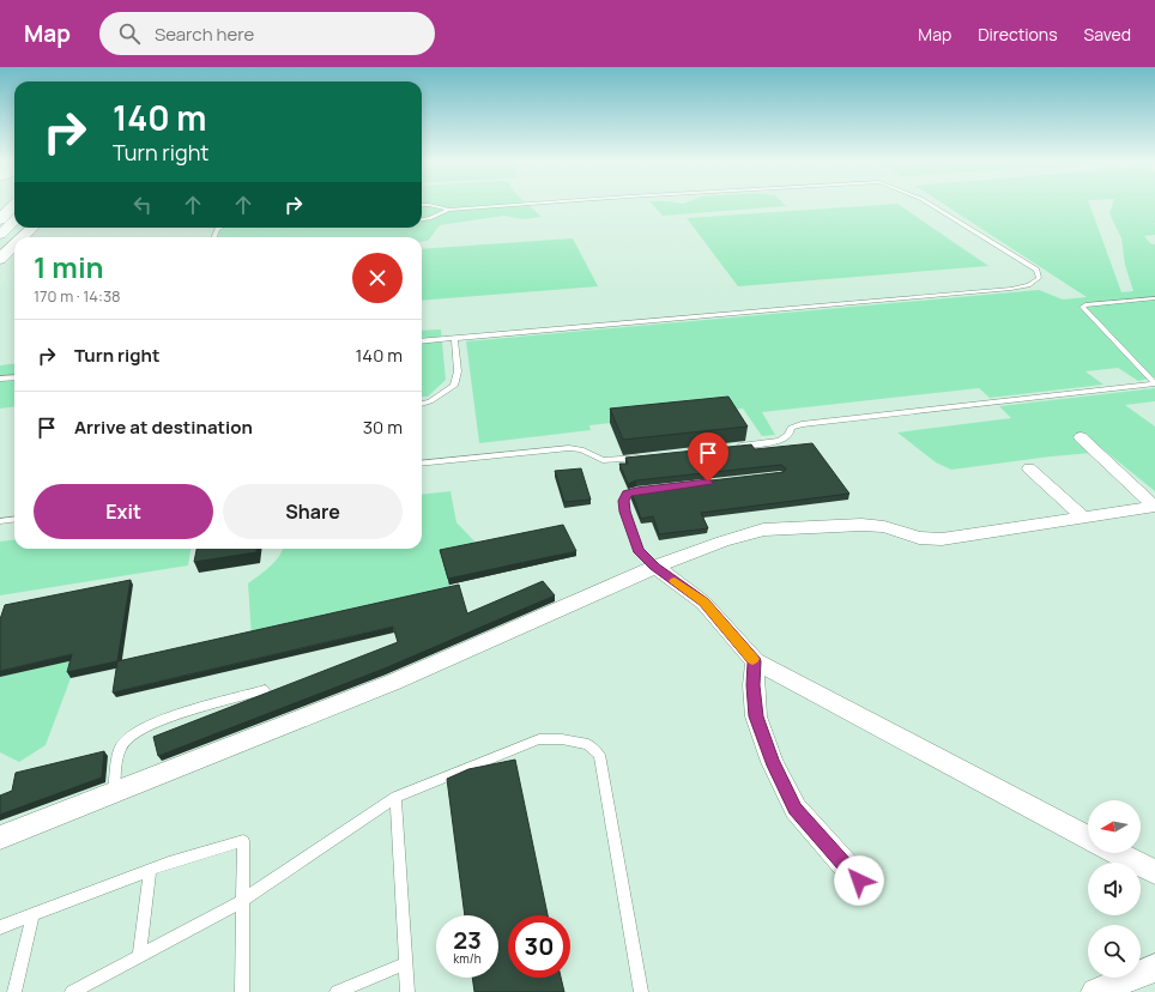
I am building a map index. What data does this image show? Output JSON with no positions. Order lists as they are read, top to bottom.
{
  "north": "left",
  "page": {
    "header": "Map",
    "search": "Search here",
    "nav": ["Map", "Directions", "Saved"],
    "turn": ["140 m", "Turn right"],
    "heading": ["1 min", "170 m · 14:38"],
    "list": [
      {
        "name": "Turn right",
        "value": "140 m"
      },
      {
        "name": "Arrive at destination",
        "value": "30 m"
      }
    ],
    "buttons": ["Exit", "Share"],
    "speed": "23 km/h",
    "limit": "30"
  }
}
